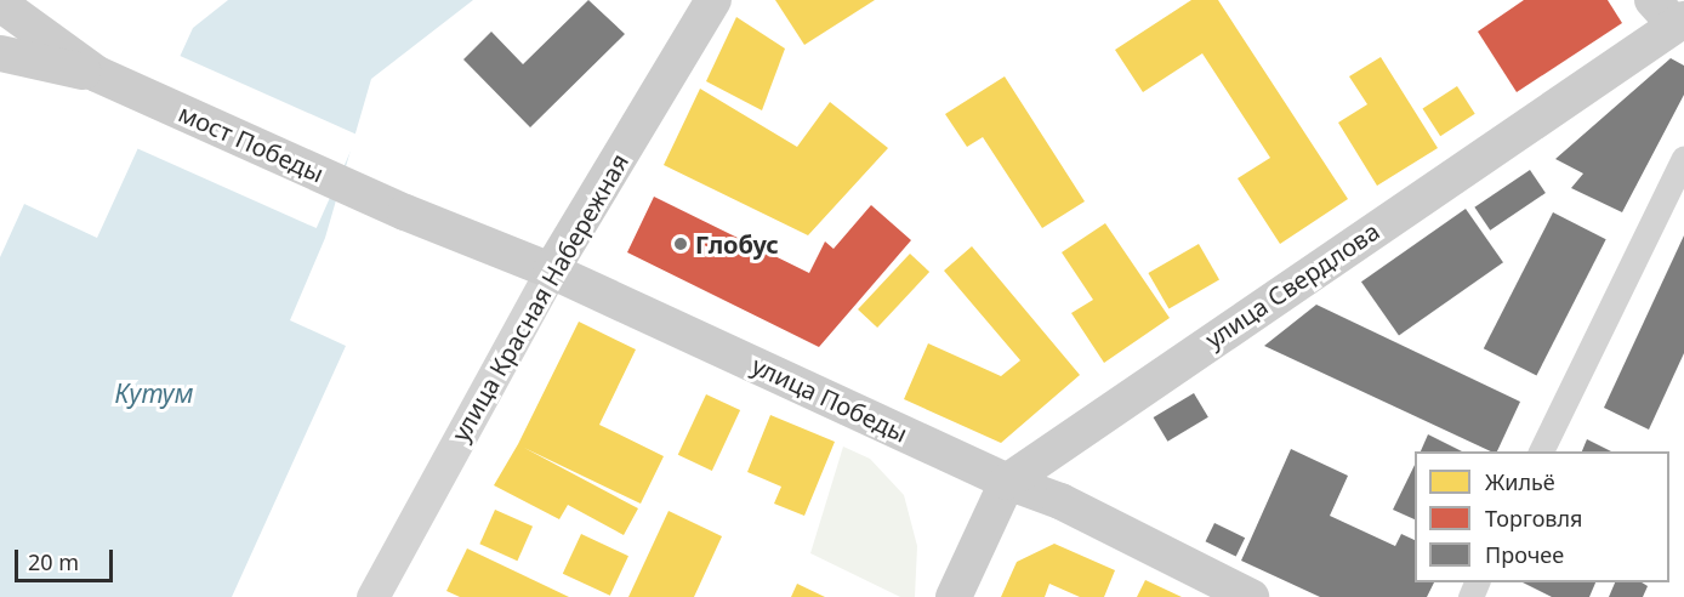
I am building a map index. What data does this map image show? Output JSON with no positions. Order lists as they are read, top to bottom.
{
  "streets": {
    "main road": [
      "мост Победы",
      "улица Свердлова",
      "улица Красная Набережная",
      "улица Победы"
    ]
  },
  "crossings": [
    ["мост Победы", "улица Победы"],
    ["улица Свердлова", "улица Победы"],
    ["улица Красная Набережная", "улица Победы"]
  ],
  "water": ["Кутум"],
  "places": ["Глобус"],
  "legend": ["Жильё", "Торговля", "Прочее"],
  "scale_bar": "20 m"
}
